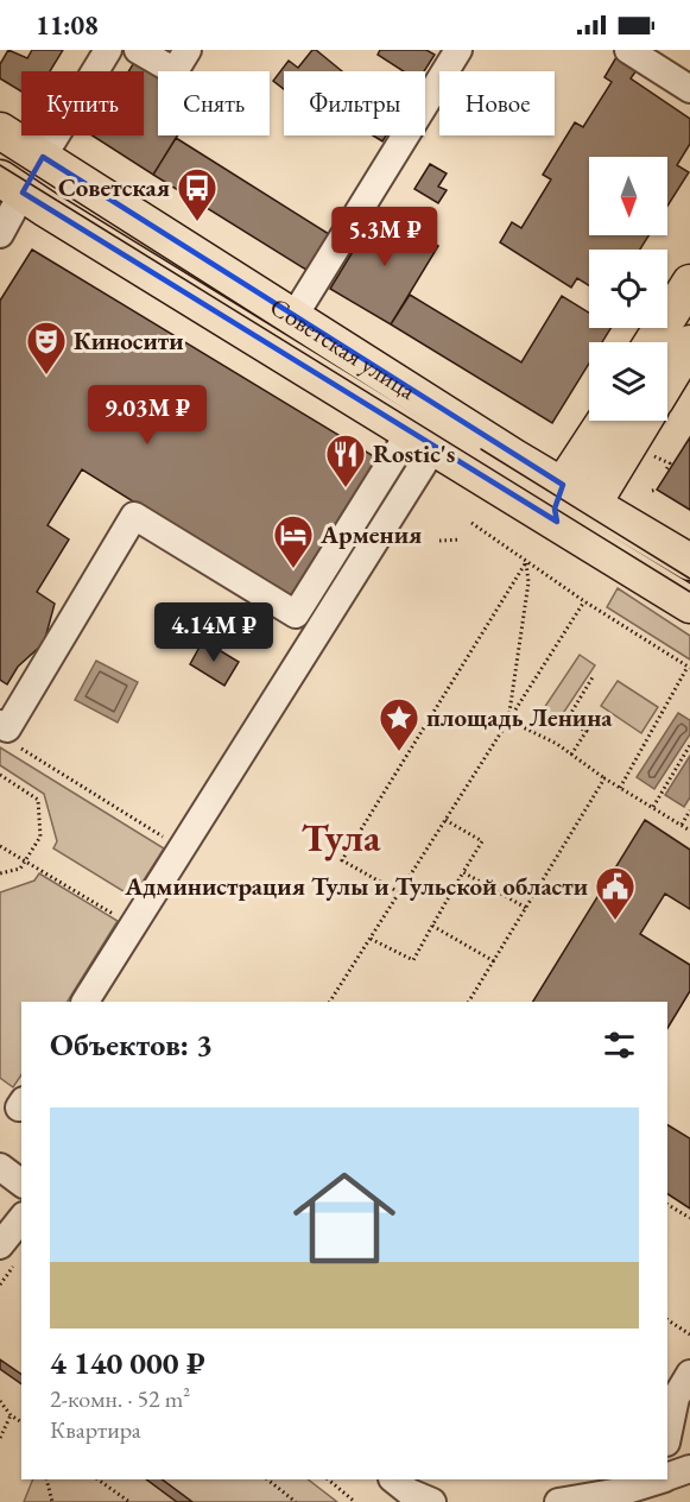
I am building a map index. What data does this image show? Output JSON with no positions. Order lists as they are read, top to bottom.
{
  "streets": {
    "main road": ["Советская улица"]
  },
  "districts": ["Тула"],
  "places": {
    "bus stop": ["Советская"],
    "theatre": ["Киносити"],
    "restaurant": ["Rostic's"],
    "hotel": ["Армения"],
    "place": ["площадь Ленина"],
    "public building": ["Администрация Тулы и Тульской области"]
  },
  "north": "bottom",
  "page": {
    "status": "11:08",
    "chip": [
      "Купить",
      "Снять",
      "Фильтры",
      "Новое"
    ],
    "price": ["5.3M ₽", "9.03M ₽", "4.14M ₽"],
    "heading": "Объектов: 3",
    "list": [
      {
        "name": "4 140 000 ₽",
        "note": "2-комн. · 52 m² · Квартира"
      }
    ]
  }
}
